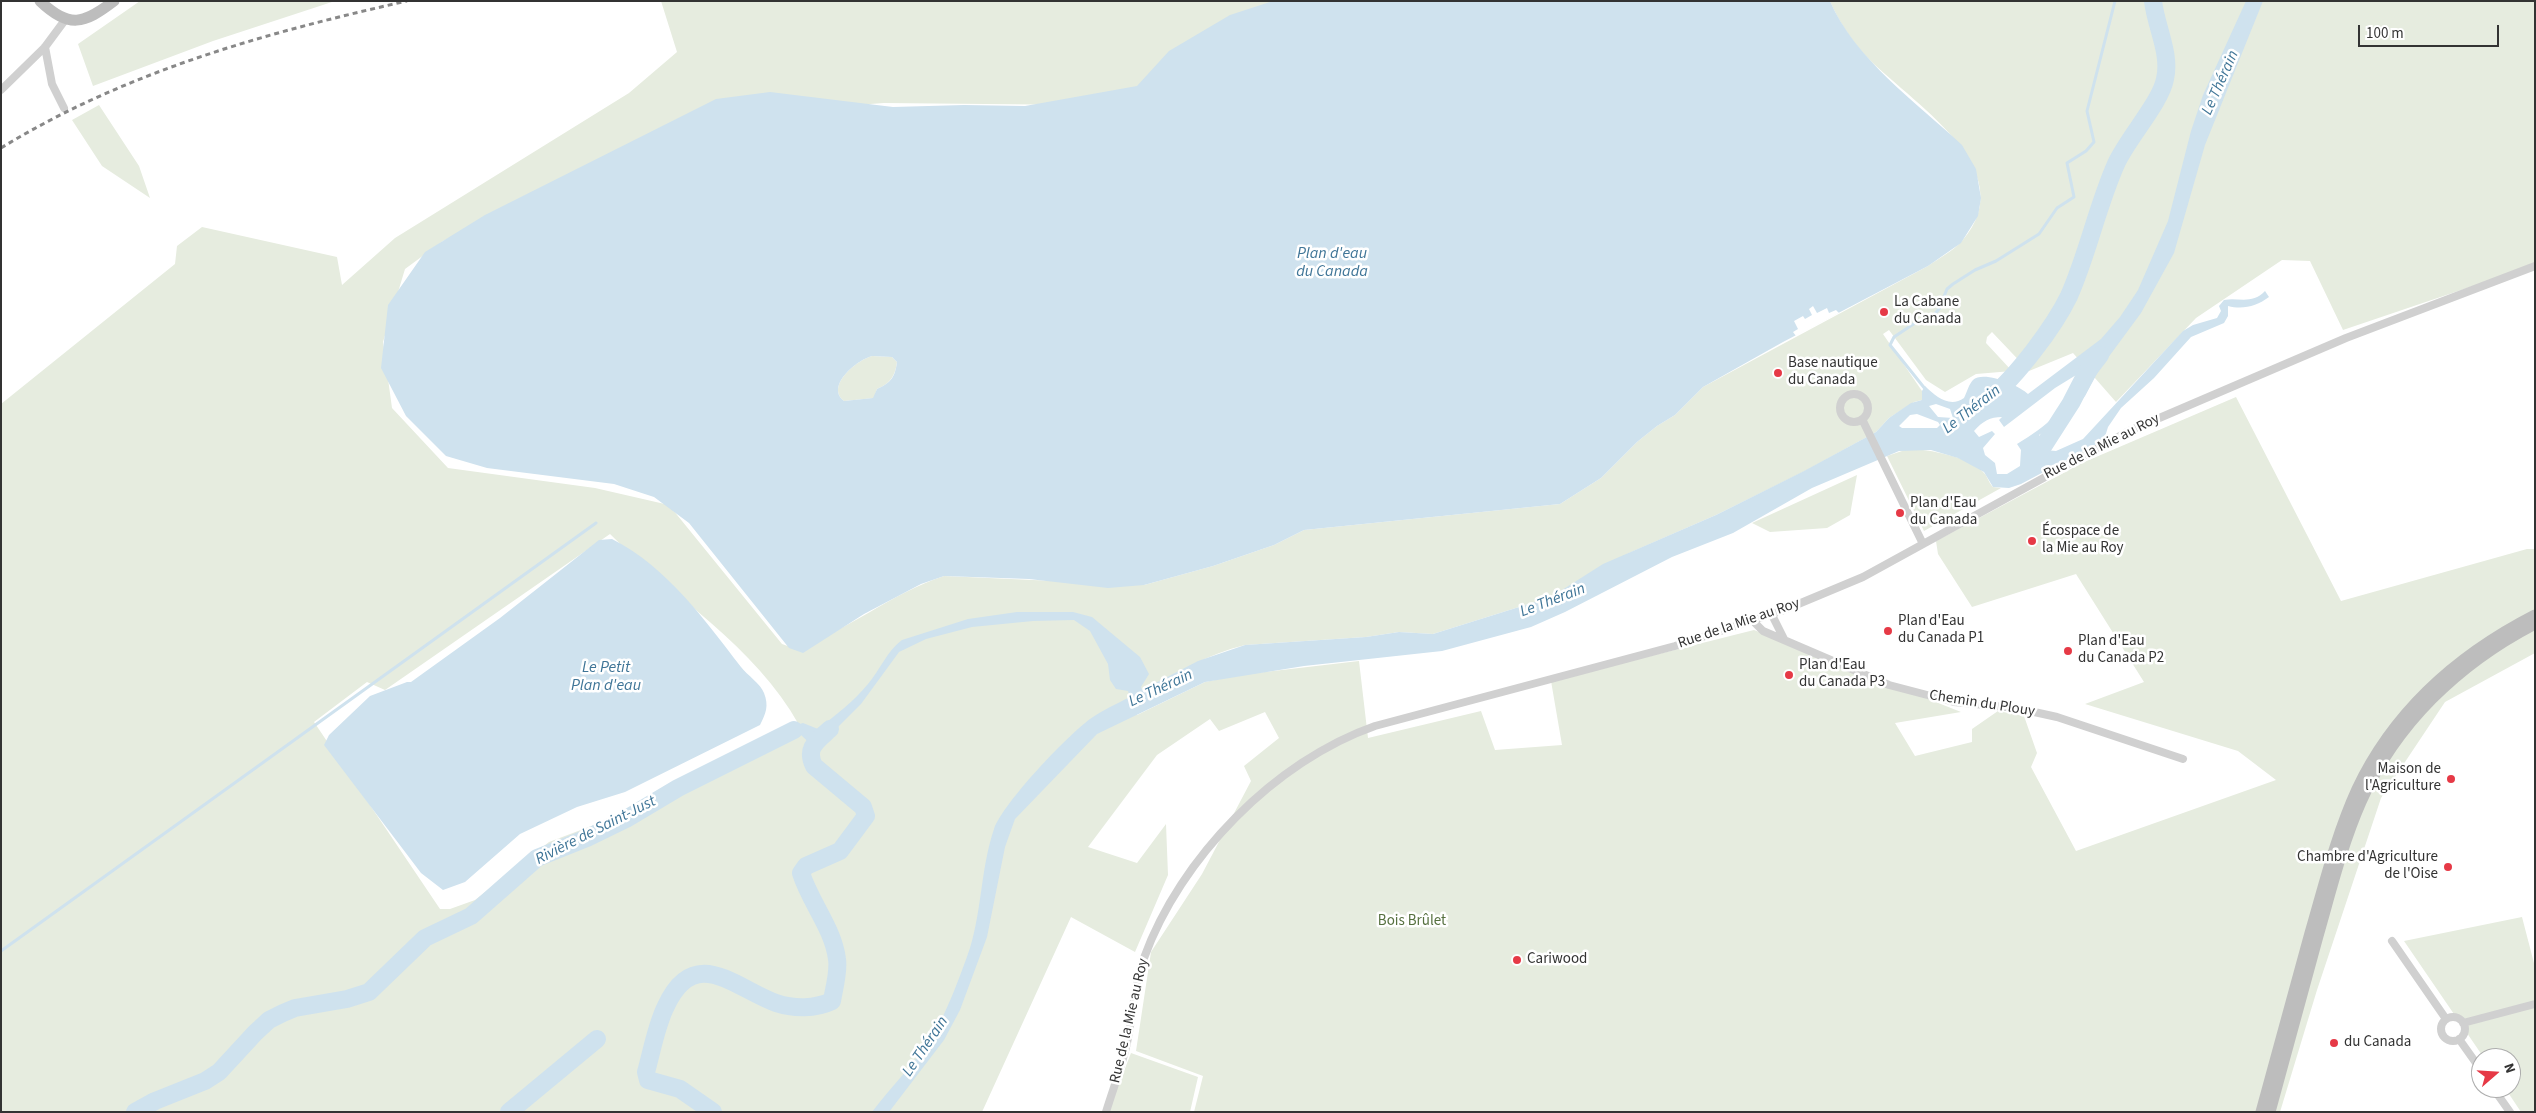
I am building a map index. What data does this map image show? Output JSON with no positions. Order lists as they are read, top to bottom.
{
  "streets": {
    "street": ["Rue de la Mie au Roy", "Chemin du Plouy"]
  },
  "crossings": [
    ["Rue de la Mie au Roy", "Chemin du Plouy"]
  ],
  "water": [
    "Le Thérain",
    "Plan d'eau du Canada",
    "Le Petit Plan d'eau",
    "Rivière de Saint-Just"
  ],
  "parks": ["Bois Brûlet"],
  "places": [
    "La Cabane du Canada",
    "Base nautique du Canada",
    "Plan d'Eau du Canada",
    "Écospace de la Mie au Roy",
    "Plan d'Eau du Canada P1",
    "Plan d'Eau du Canada P2",
    "Plan d'Eau du Canada P3",
    "Maison de l'Agriculture",
    "Chambre d'Agriculture de l'Oise",
    "Cariwood",
    "du Canada"
  ],
  "scale_bar": "100 m",
  "north": "right"
}
